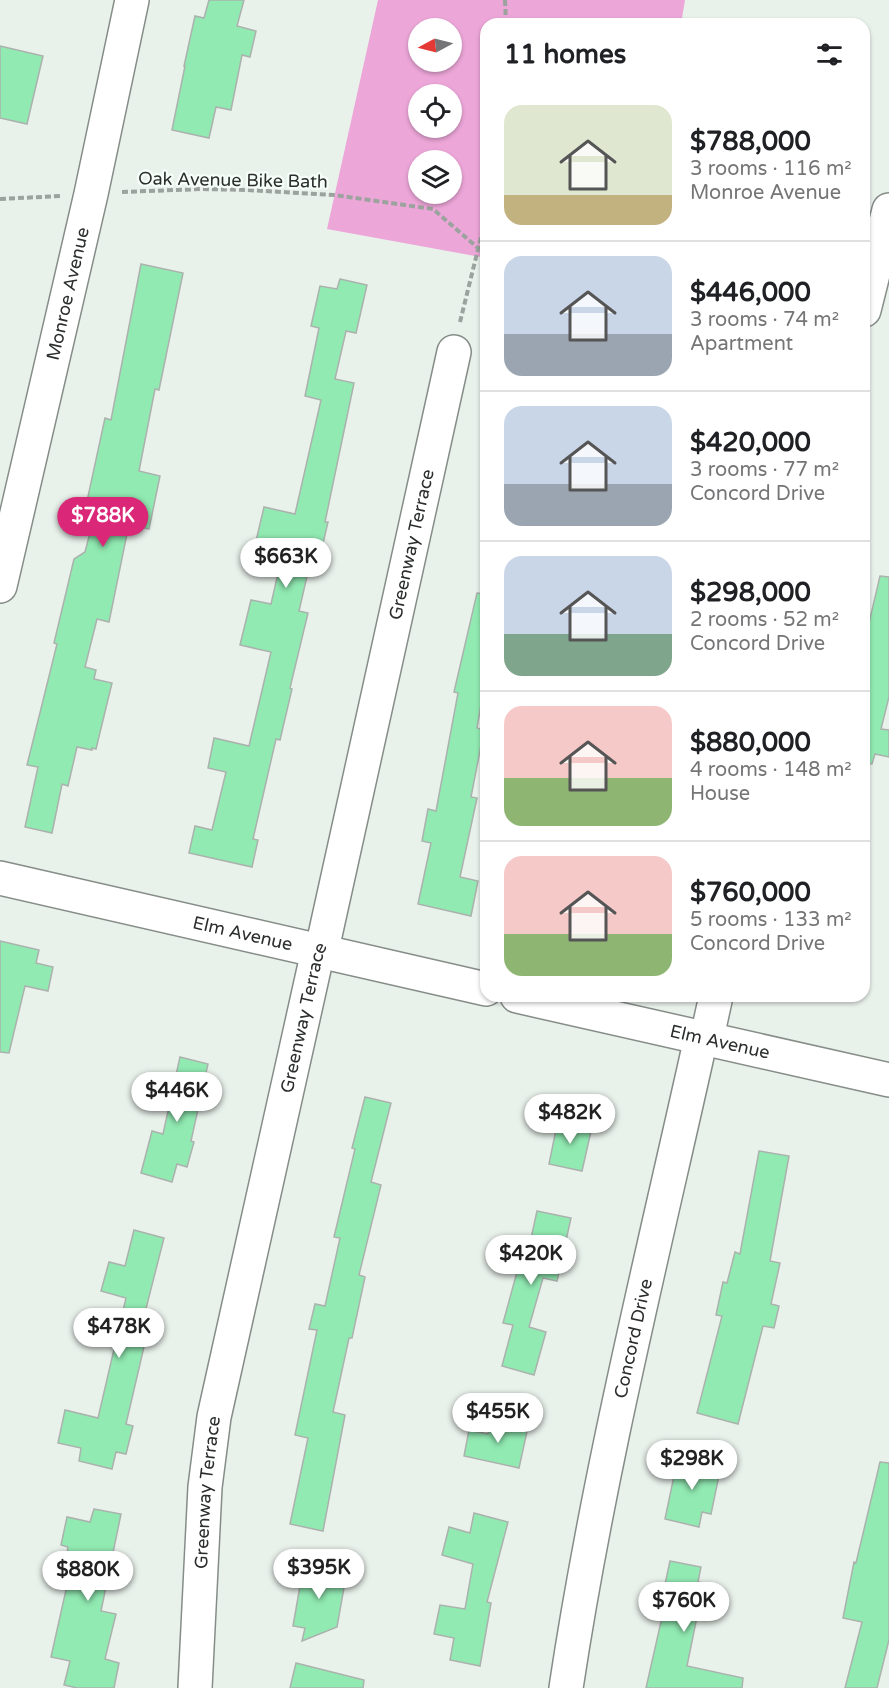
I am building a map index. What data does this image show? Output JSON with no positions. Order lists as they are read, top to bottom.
{
  "streets": {
    "street": [
      "Monroe Avenue",
      "Greenway Terrace",
      "Elm Avenue",
      "Concord Drive"
    ],
    "path": ["Oak Avenue Bike Bath"]
  },
  "crossings": [
    ["Oak Avenue Bike Bath", "Monroe Avenue"],
    ["Greenway Terrace", "Elm Avenue"],
    ["Elm Avenue", "Concord Drive"]
  ],
  "north": "left",
  "page": {
    "heading": "11 homes",
    "list": [
      {
        "name": "$788,000",
        "note": "3 rooms · 116 m² · Monroe Avenue"
      },
      {
        "name": "$446,000",
        "note": "3 rooms · 74 m² · Apartment"
      },
      {
        "name": "$420,000",
        "note": "3 rooms · 77 m² · Concord Drive"
      },
      {
        "name": "$298,000",
        "note": "2 rooms · 52 m² · Concord Drive"
      },
      {
        "name": "$880,000",
        "note": "4 rooms · 148 m² · House"
      },
      {
        "name": "$760,000",
        "note": "5 rooms · 133 m² · Concord Drive"
      }
    ],
    "price": [
      "$788K",
      "$663K",
      "$446K",
      "$482K",
      "$420K",
      "$478K",
      "$455K",
      "$298K",
      "$395K",
      "$880K",
      "$760K"
    ]
  }
}
